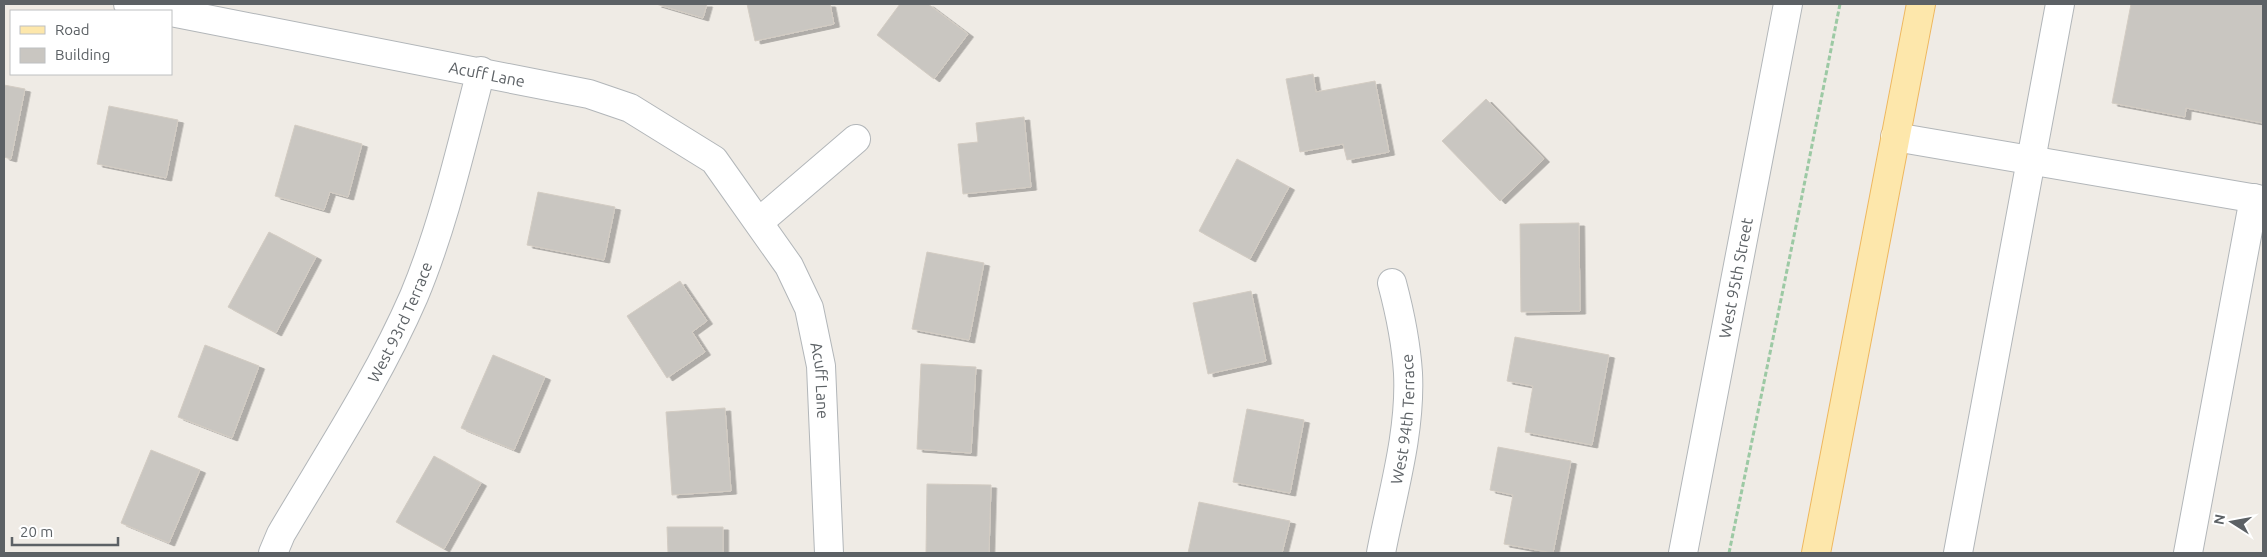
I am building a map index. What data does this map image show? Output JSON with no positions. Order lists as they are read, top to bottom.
{
  "streets": {
    "street": [
      "Acuff Lane",
      "West 95th Street",
      "West 93rd Terrace",
      "West 94th Terrace"
    ]
  },
  "crossings": [
    ["Acuff Lane", "West 93rd Terrace"]
  ],
  "legend": ["Road", "Building"],
  "scale_bar": "20 m",
  "north": "left"
}
